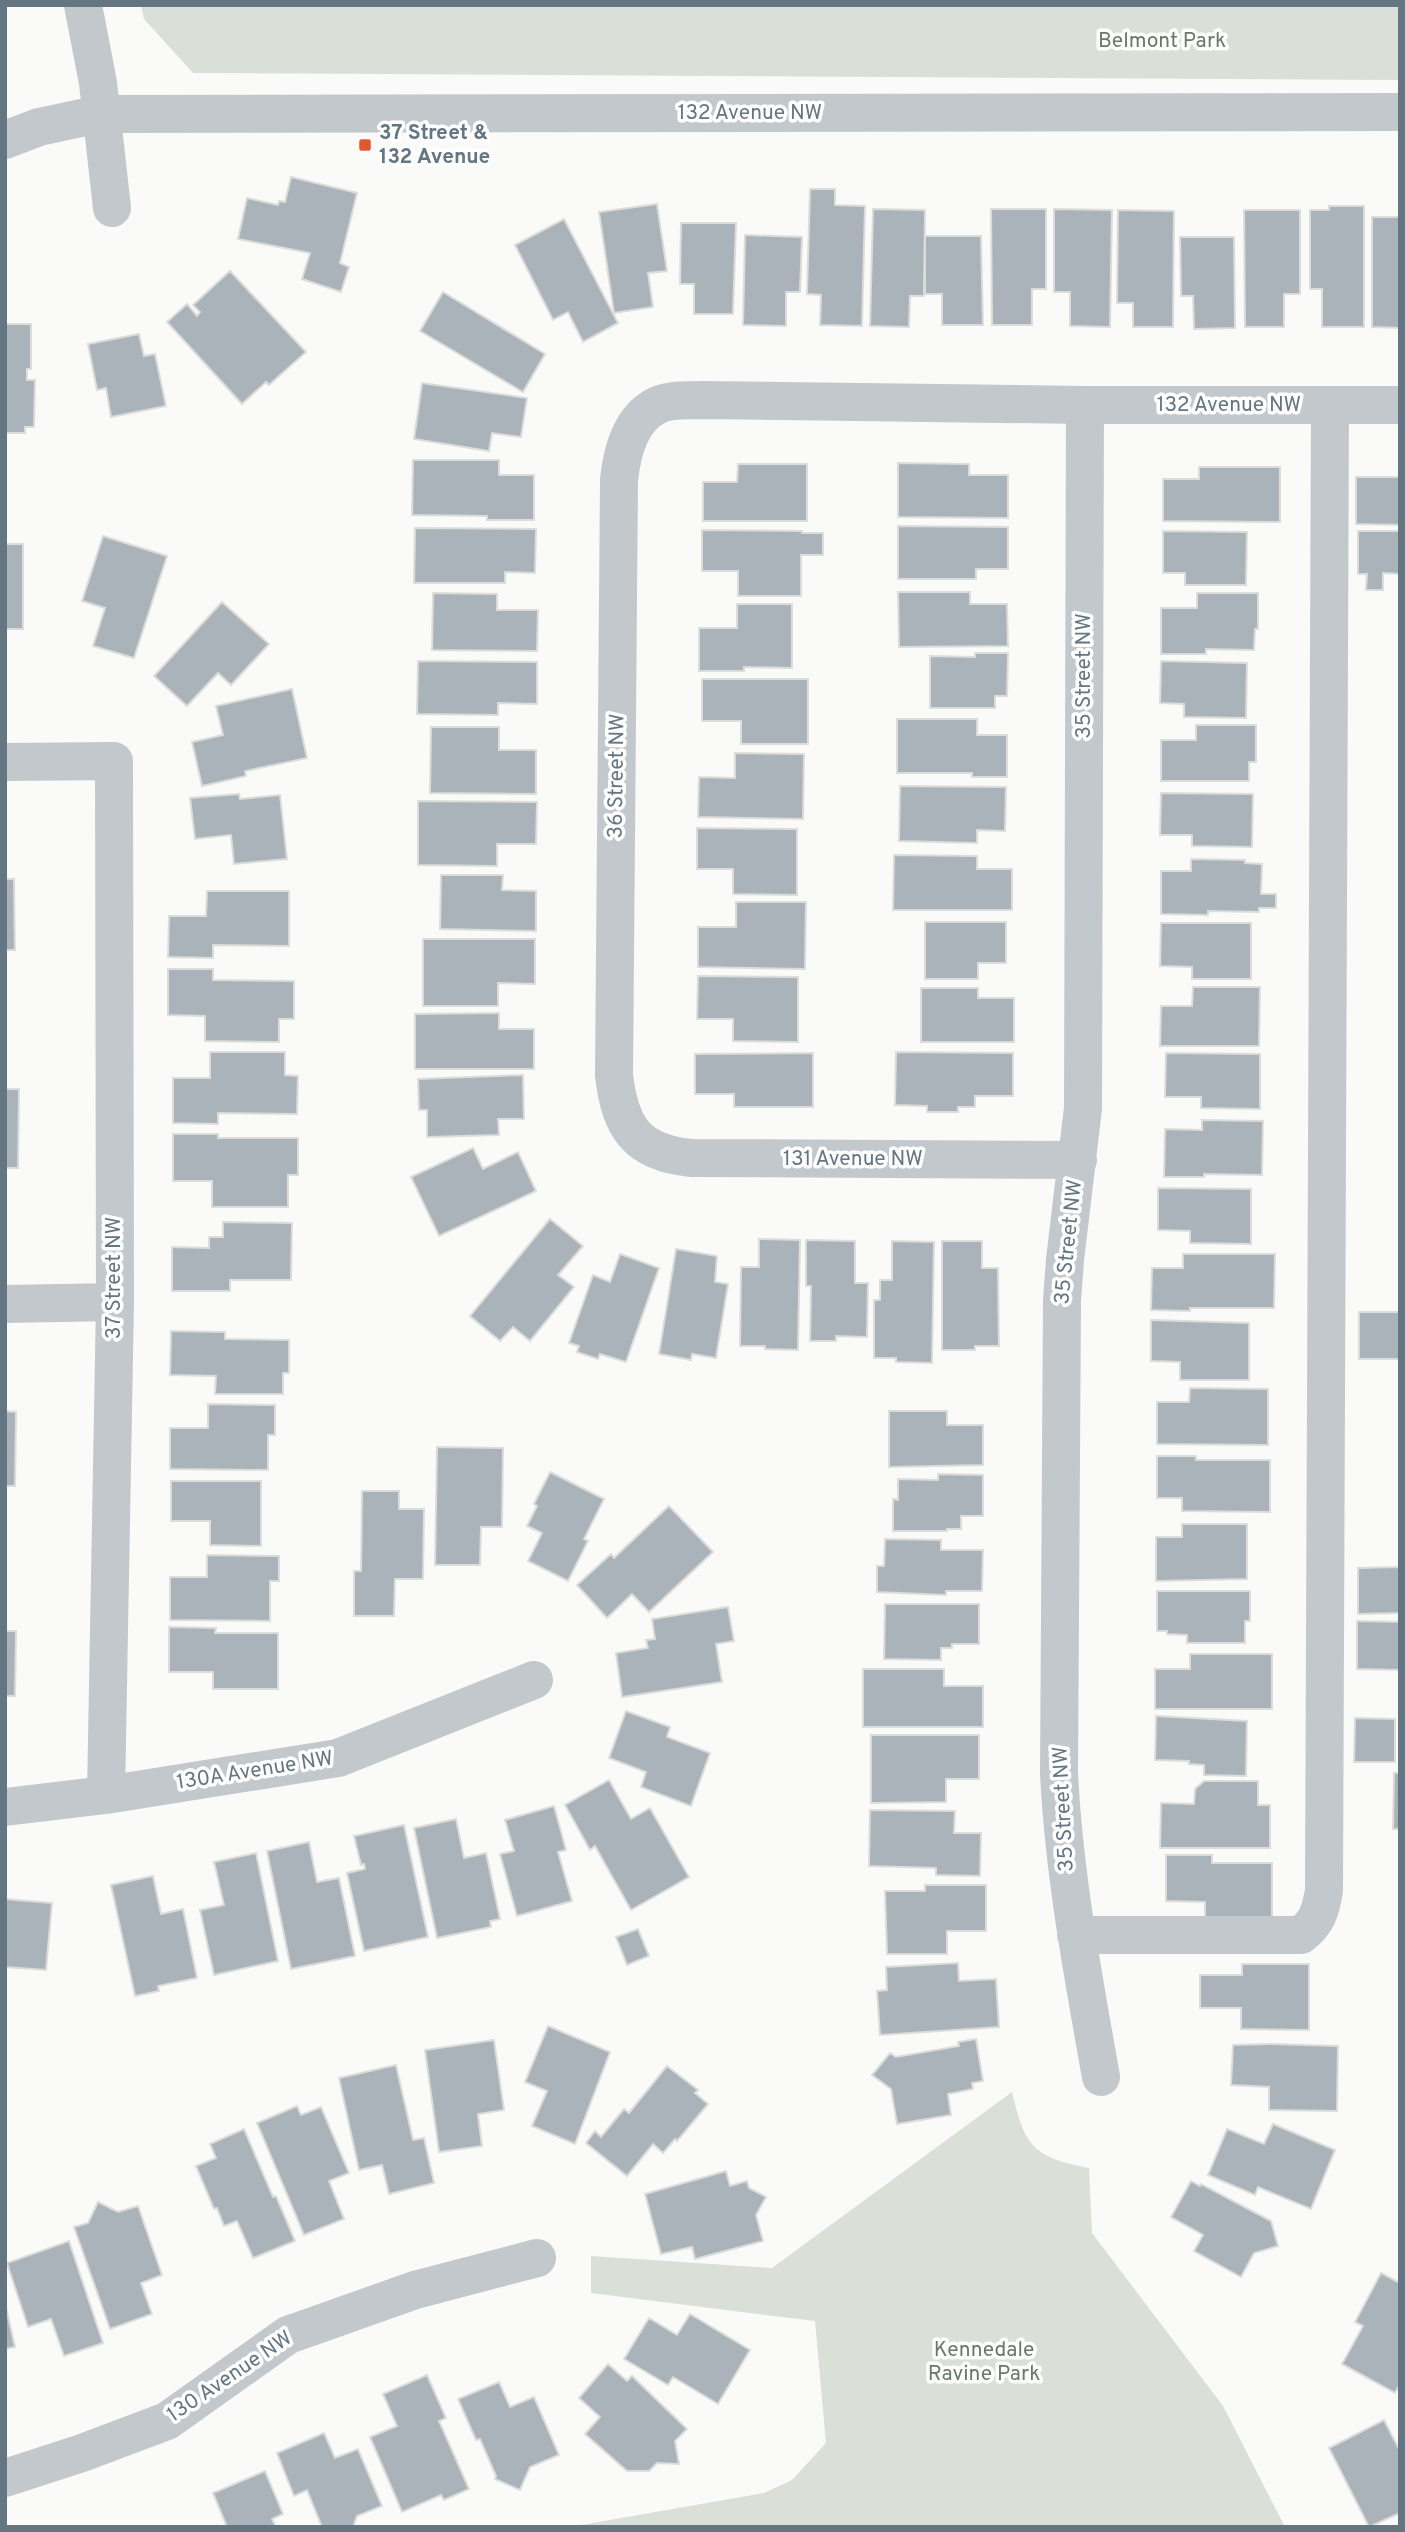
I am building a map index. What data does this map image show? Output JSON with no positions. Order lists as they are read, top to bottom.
{
  "streets": {
    "street": [
      "132 Avenue NW",
      "35 Street NW",
      "36 Street NW",
      "131 Avenue NW",
      "37 Street NW",
      "130A Avenue NW",
      "130 Avenue NW"
    ]
  },
  "crossings": [
    ["132 Avenue NW", "35 Street NW"],
    ["132 Avenue NW", "36 Street NW"],
    ["35 Street NW", "131 Avenue NW"],
    ["36 Street NW", "131 Avenue NW"],
    ["37 Street NW", "130A Avenue NW"]
  ],
  "parks": ["Belmont Park", "Kennedale Ravine Park"],
  "places": {
    "transit": ["37 Street & 132 Avenue"]
  }
}
